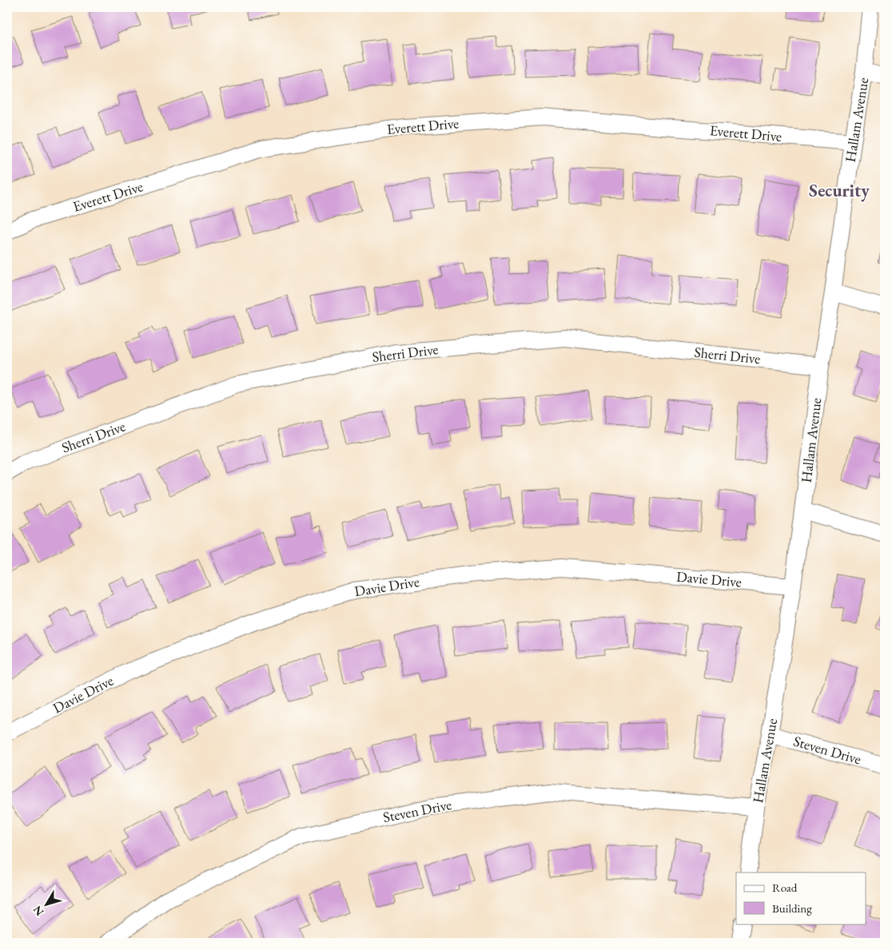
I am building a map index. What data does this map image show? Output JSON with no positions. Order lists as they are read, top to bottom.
{
  "streets": {
    "street": [
      "Hallam Avenue",
      "Everett Drive",
      "Sherri Drive",
      "Davie Drive",
      "Steven Drive"
    ]
  },
  "crossings": [
    ["Hallam Avenue", "Everett Drive"],
    ["Hallam Avenue", "Sherri Drive"],
    ["Hallam Avenue", "Davie Drive"],
    ["Hallam Avenue", "Steven Drive"]
  ],
  "districts": ["Security"],
  "legend": ["Road", "Building"],
  "north": "bottom left"
}
